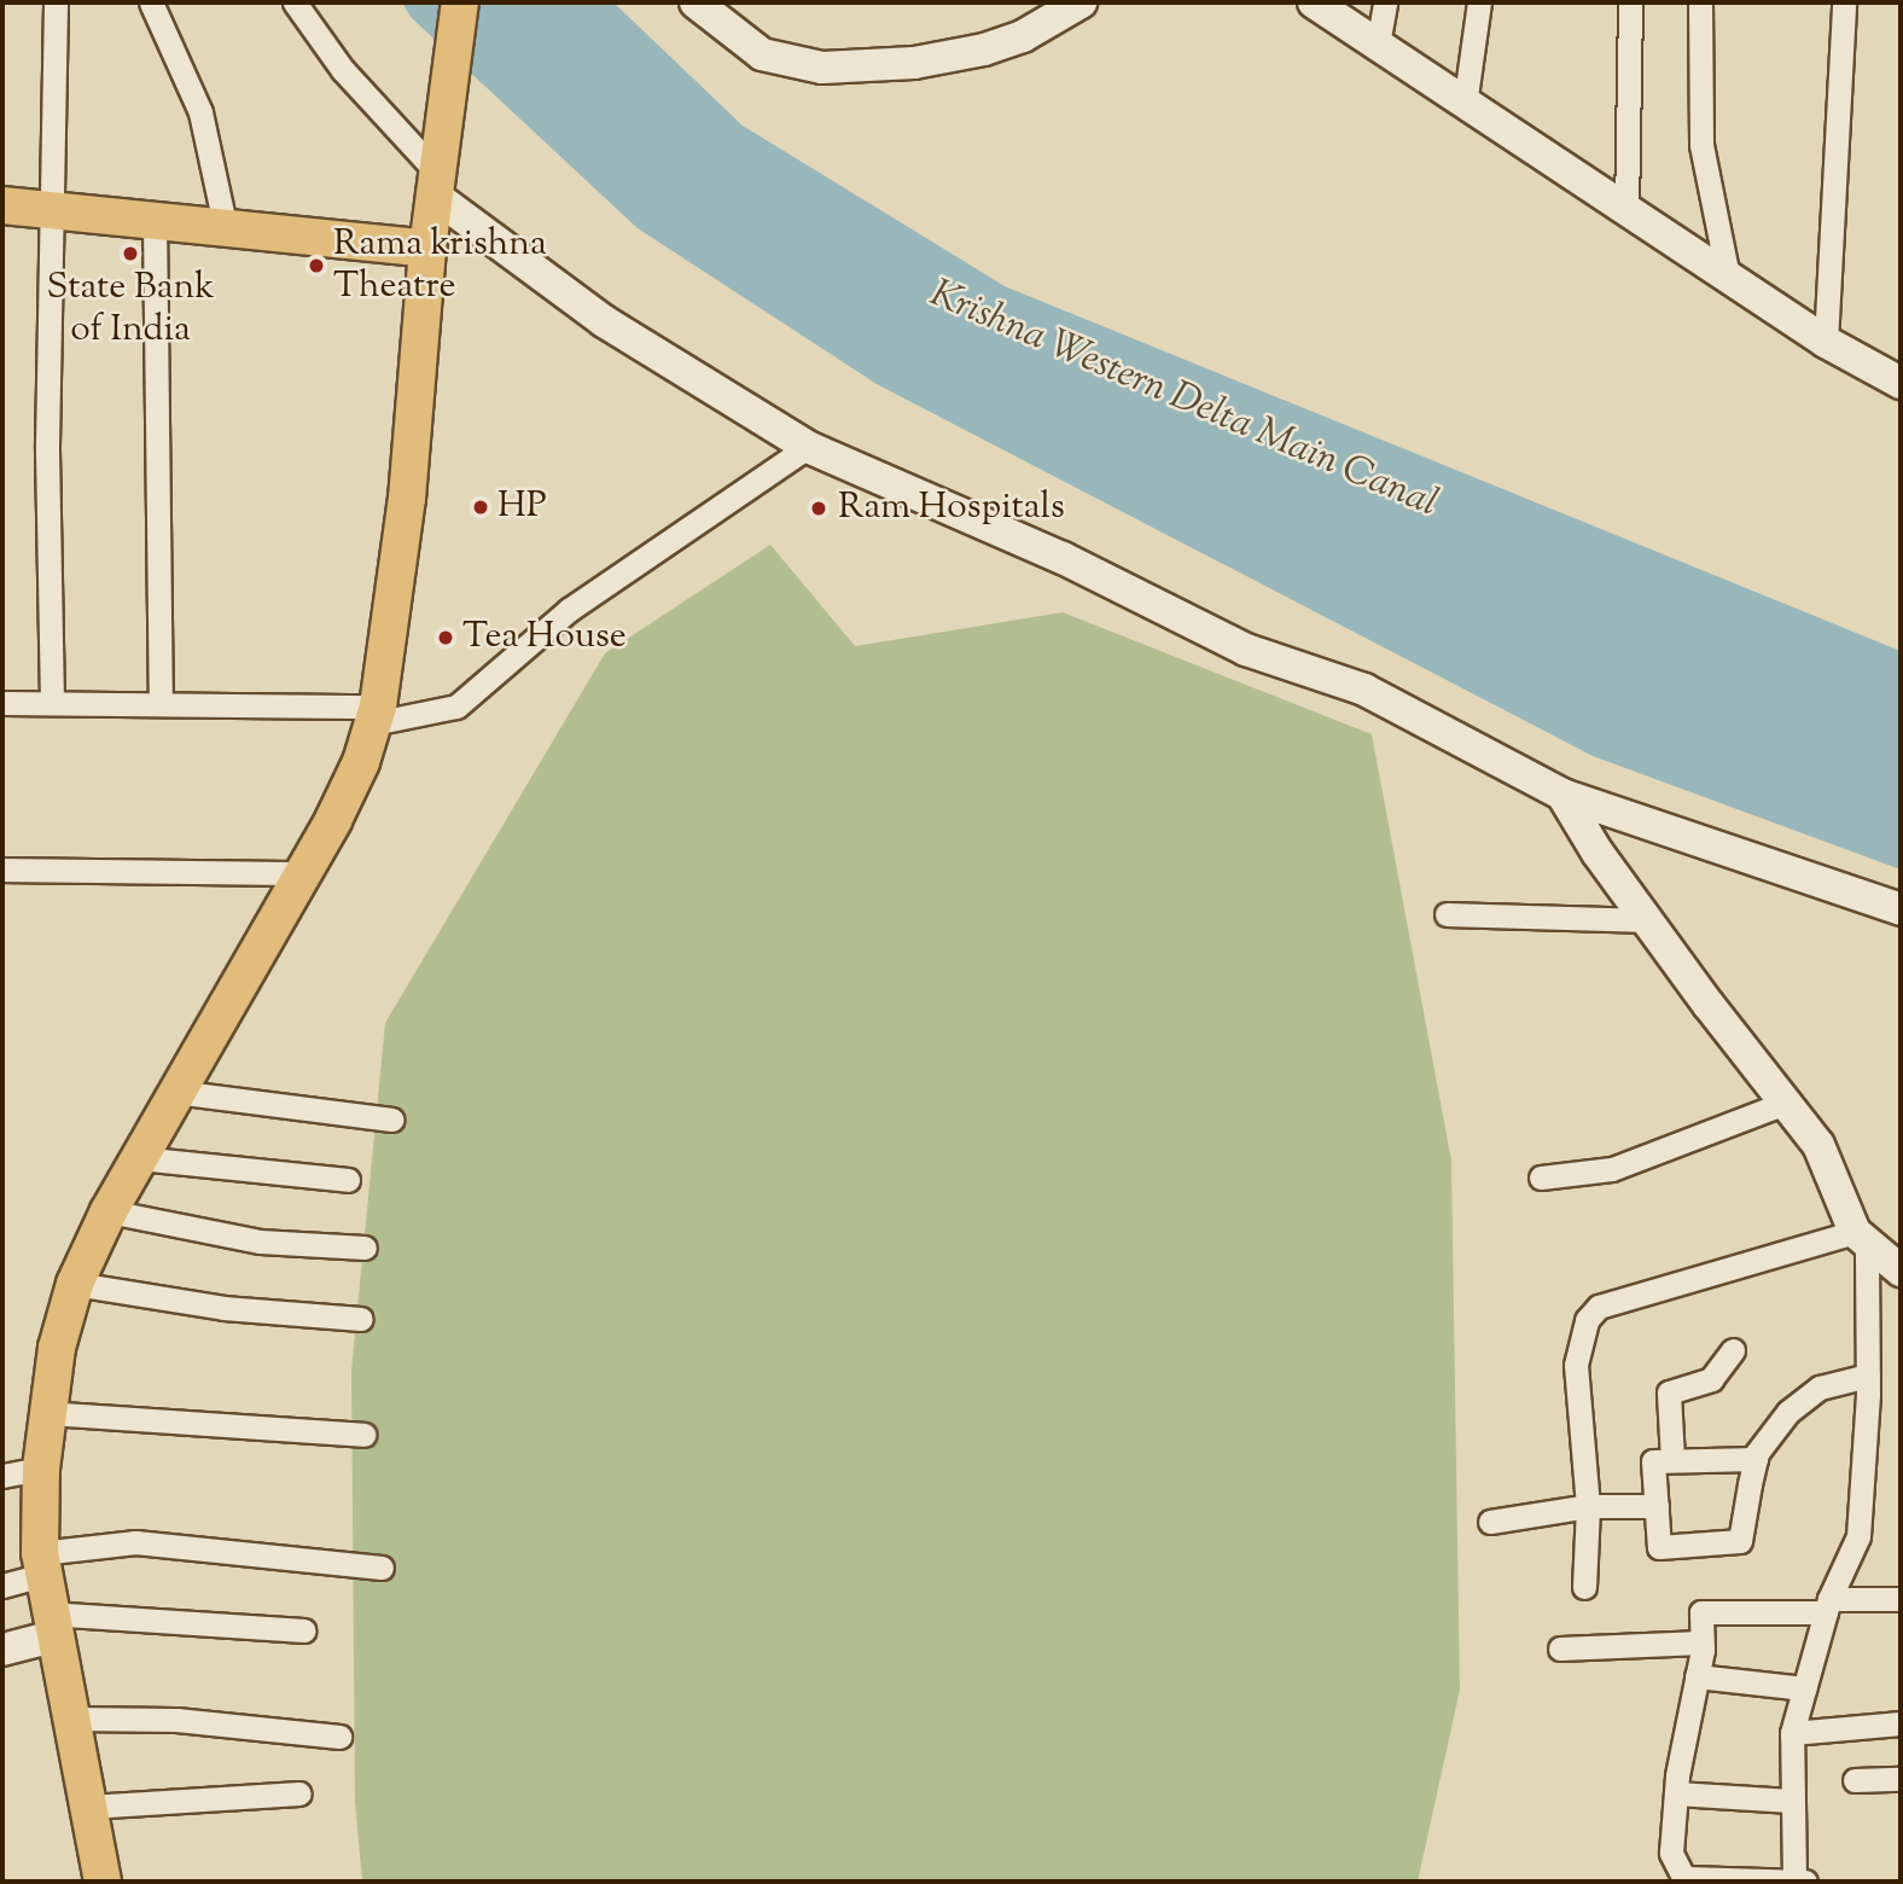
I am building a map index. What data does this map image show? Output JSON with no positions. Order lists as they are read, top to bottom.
{
  "water": ["Krishna Western Delta Main Canal"],
  "places": [
    "State Bank of India",
    "Rama krishna Theatre",
    "HP",
    "Ram Hospitals",
    "Tea House"
  ]
}
